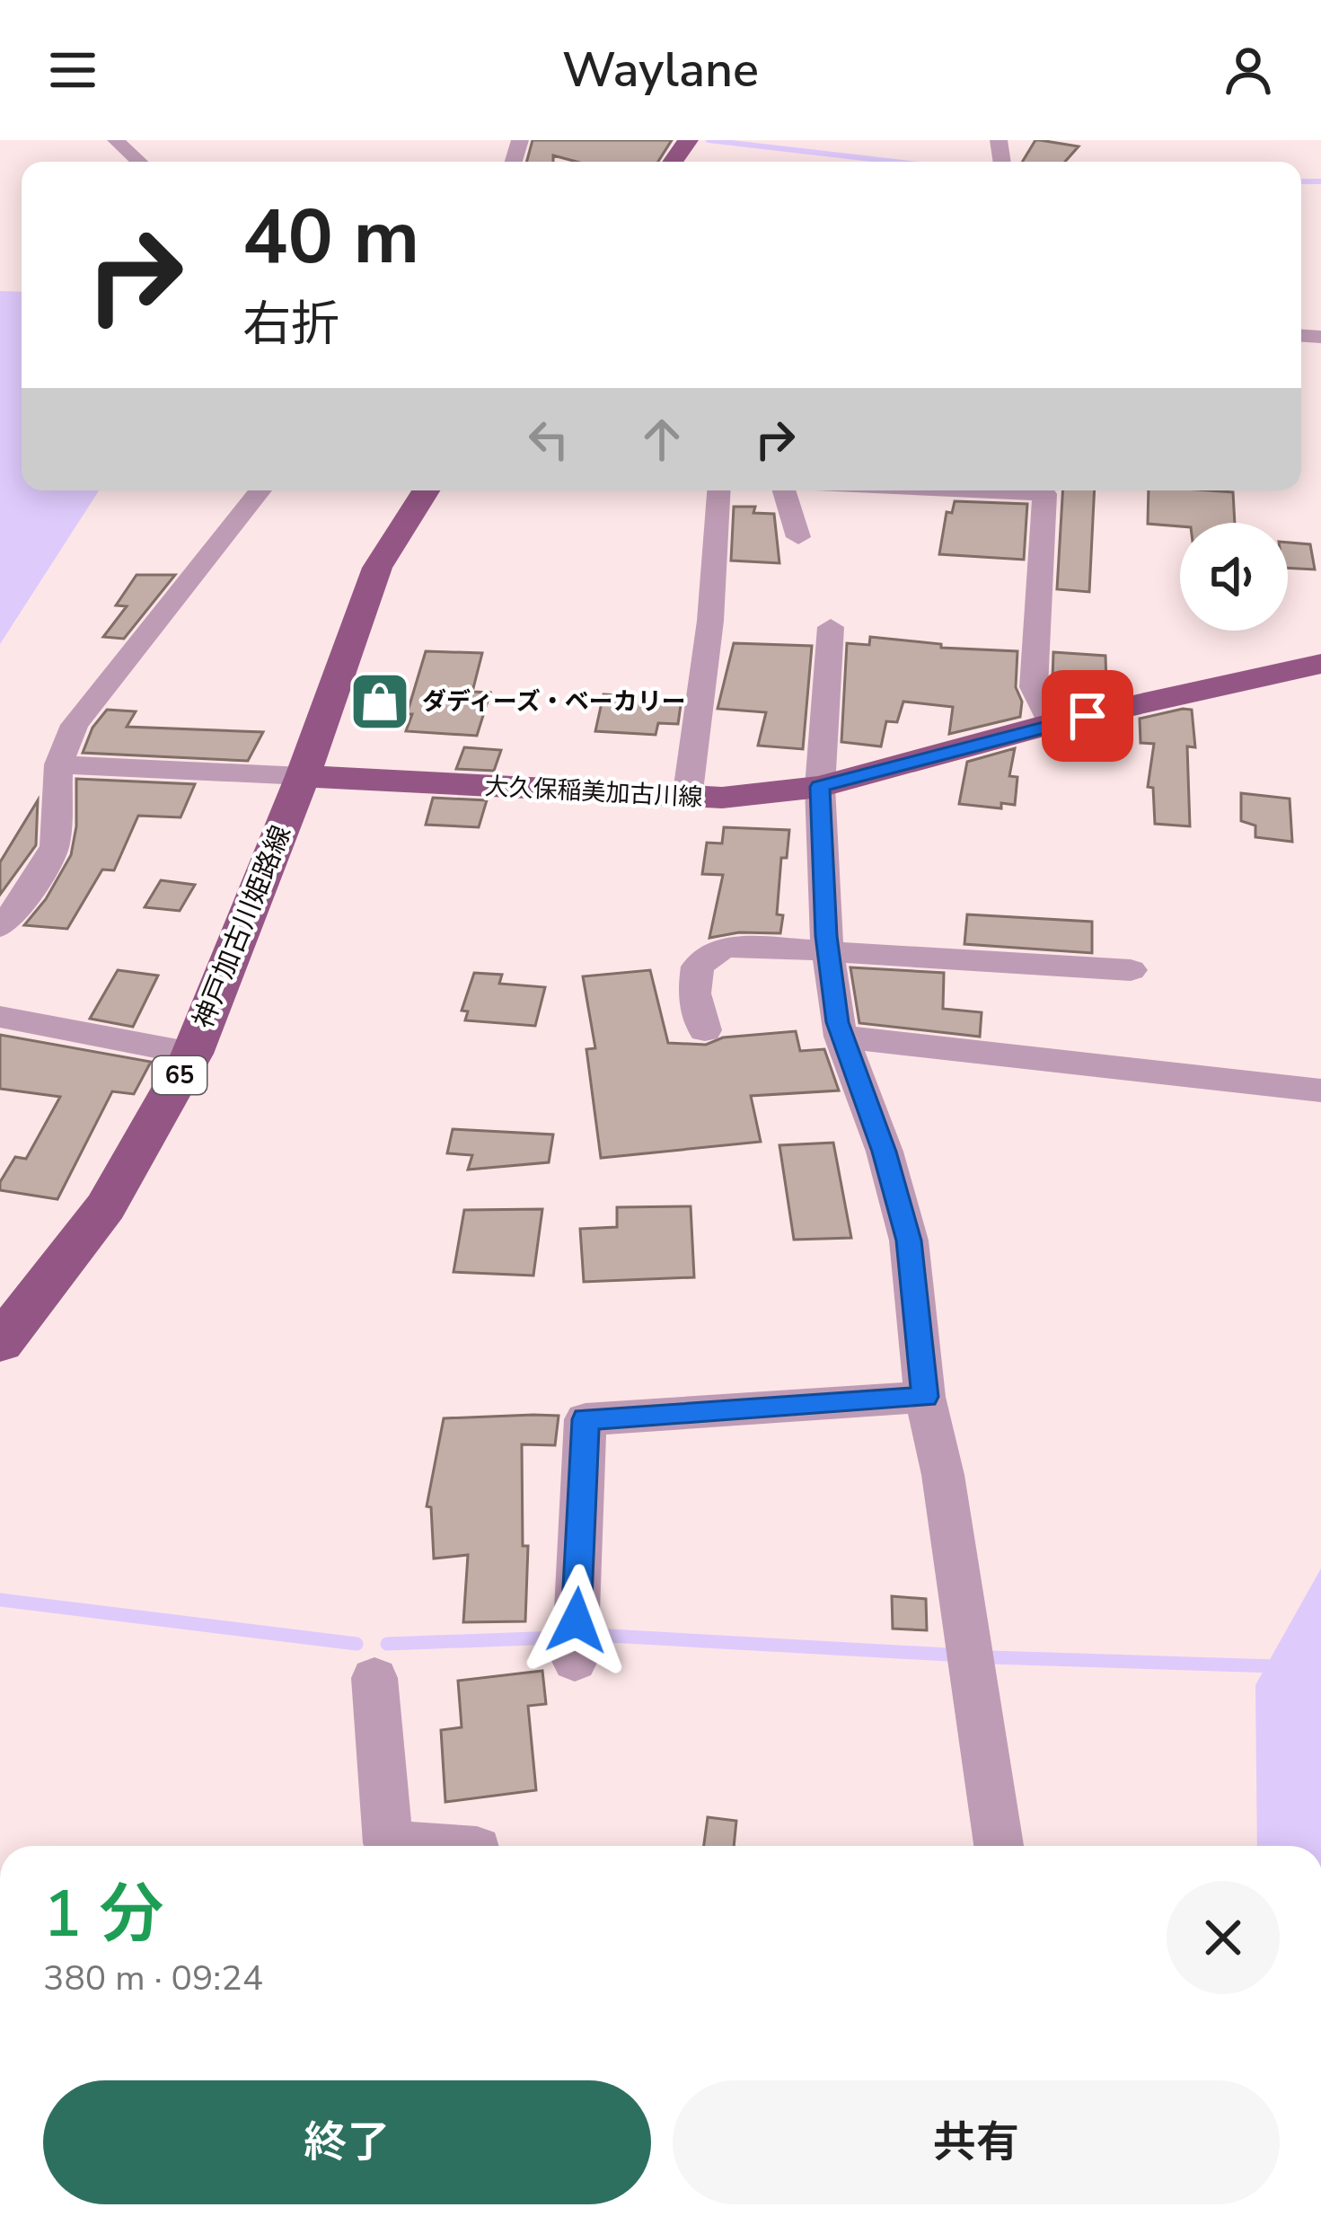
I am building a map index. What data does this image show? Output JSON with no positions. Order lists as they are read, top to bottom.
{
  "streets": {
    "main road": ["大久保稲美加古川線", "神戸加古川姫路線", "65"]
  },
  "crossings": [
    ["大久保稲美加古川線", "神戸加古川姫路線"]
  ],
  "places": {
    "shop": ["ダディーズ・ベーカリー"]
  },
  "page": {
    "header": "Waylane",
    "turn": ["40 m", "右折"],
    "heading": ["1 分", "380 m · 09:24"],
    "buttons": ["終了", "共有"]
  }
}
